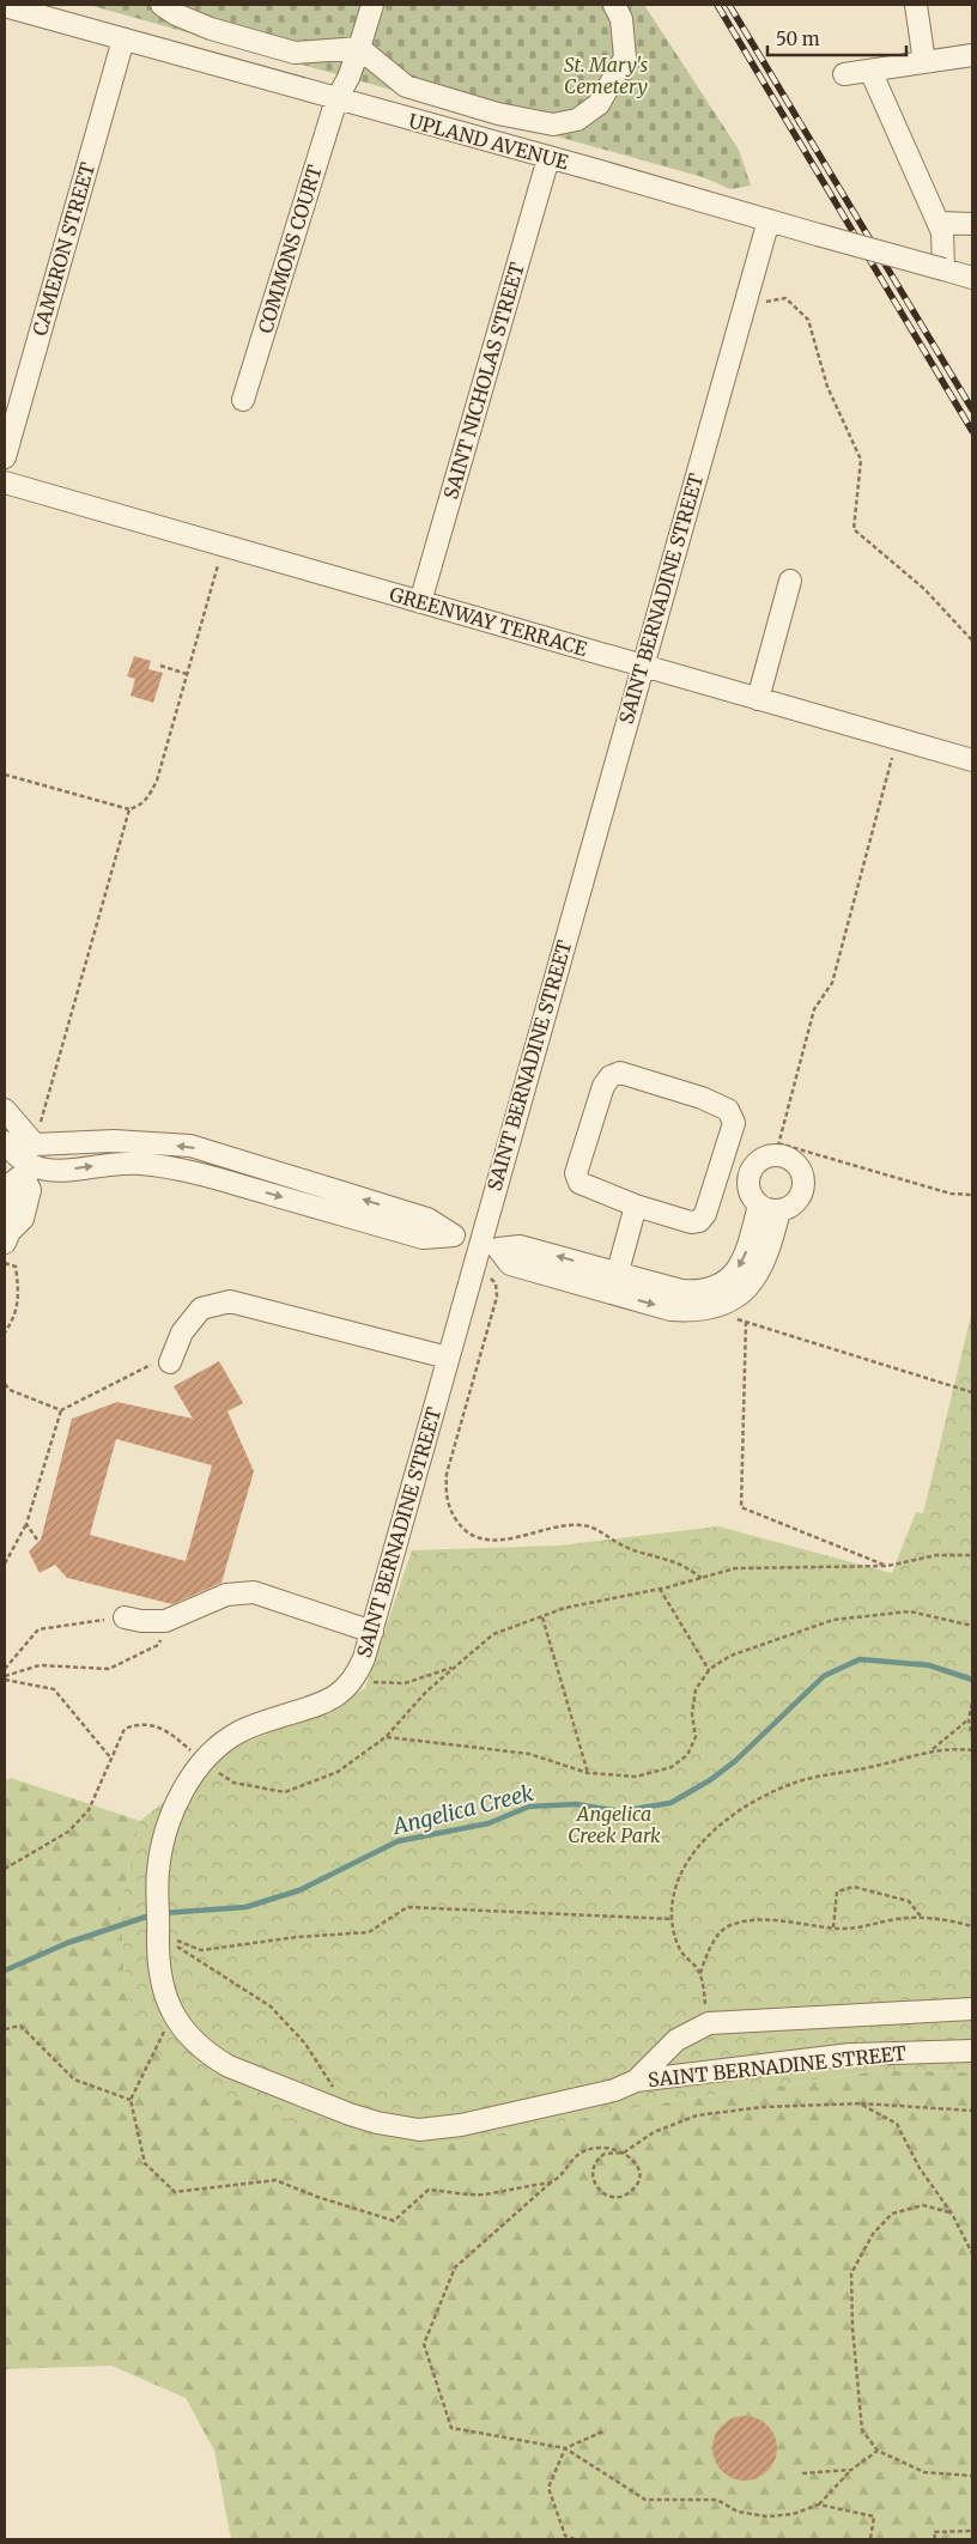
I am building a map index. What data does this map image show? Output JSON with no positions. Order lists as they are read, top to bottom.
{
  "streets": {
    "street": [
      "UPLAND AVENUE",
      "CAMERON STREET",
      "COMMONS COURT",
      "SAINT NICHOLAS STREET",
      "SAINT BERNADINE STREET",
      "GREENWAY TERRACE"
    ]
  },
  "crossings": [
    ["UPLAND AVENUE", "CAMERON STREET"],
    ["UPLAND AVENUE", "COMMONS COURT"],
    ["UPLAND AVENUE", "SAINT NICHOLAS STREET"],
    ["UPLAND AVENUE", "SAINT BERNADINE STREET"],
    ["SAINT NICHOLAS STREET", "GREENWAY TERRACE"],
    ["SAINT BERNADINE STREET", "GREENWAY TERRACE"]
  ],
  "water": ["Angelica Creek"],
  "parks": ["St. Mary's Cemetery", "Angelica Creek Park"],
  "scale_bar": "50 m"
}
